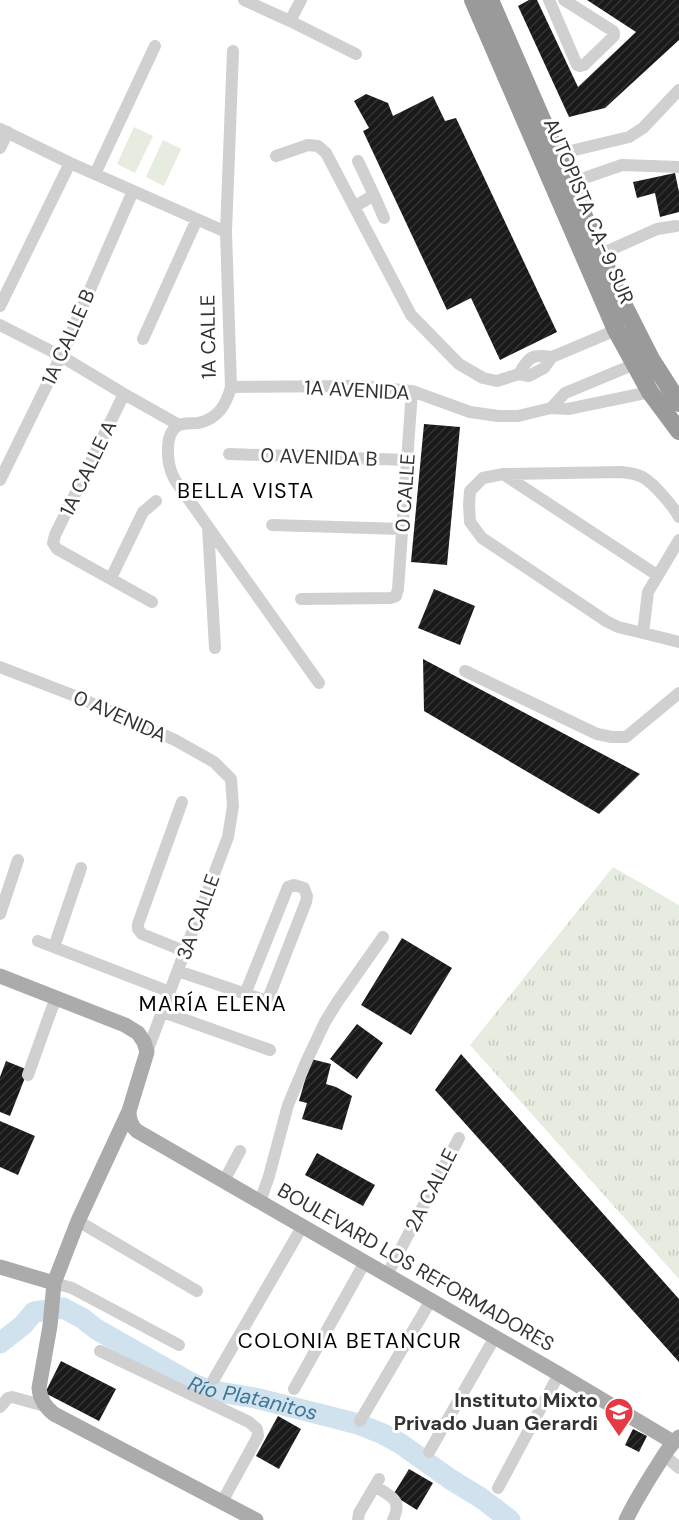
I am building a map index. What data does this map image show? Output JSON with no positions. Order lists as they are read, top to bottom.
{
  "streets": {
    "highway": ["AUTOPISTA CA-9 SUR"],
    "main road": ["BOULEVARD LOS REFORMADORES"],
    "street": [
      "1A CALLE B",
      "1A CALLE",
      "1A AVENIDA",
      "0 AVENIDA B",
      "1A CALLE A",
      "0 CALLE",
      "0 AVENIDA",
      "3A CALLE",
      "2A CALLE"
    ]
  },
  "crossings": [
    ["AUTOPISTA CA-9 SUR", "1A AVENIDA"],
    ["1A CALLE", "1A AVENIDA"],
    ["1A AVENIDA", "0 CALLE"],
    ["0 AVENIDA B", "0 CALLE"],
    ["0 AVENIDA", "3A CALLE"],
    ["2A CALLE", "BOULEVARD LOS REFORMADORES"]
  ],
  "districts": ["BELLA VISTA", "MARÍA ELENA", "COLONIA BETANCUR"],
  "water": ["Río Platanitos"],
  "places": {
    "school or university": ["Instituto Mixto Privado Juan Gerardi"]
  }
}
